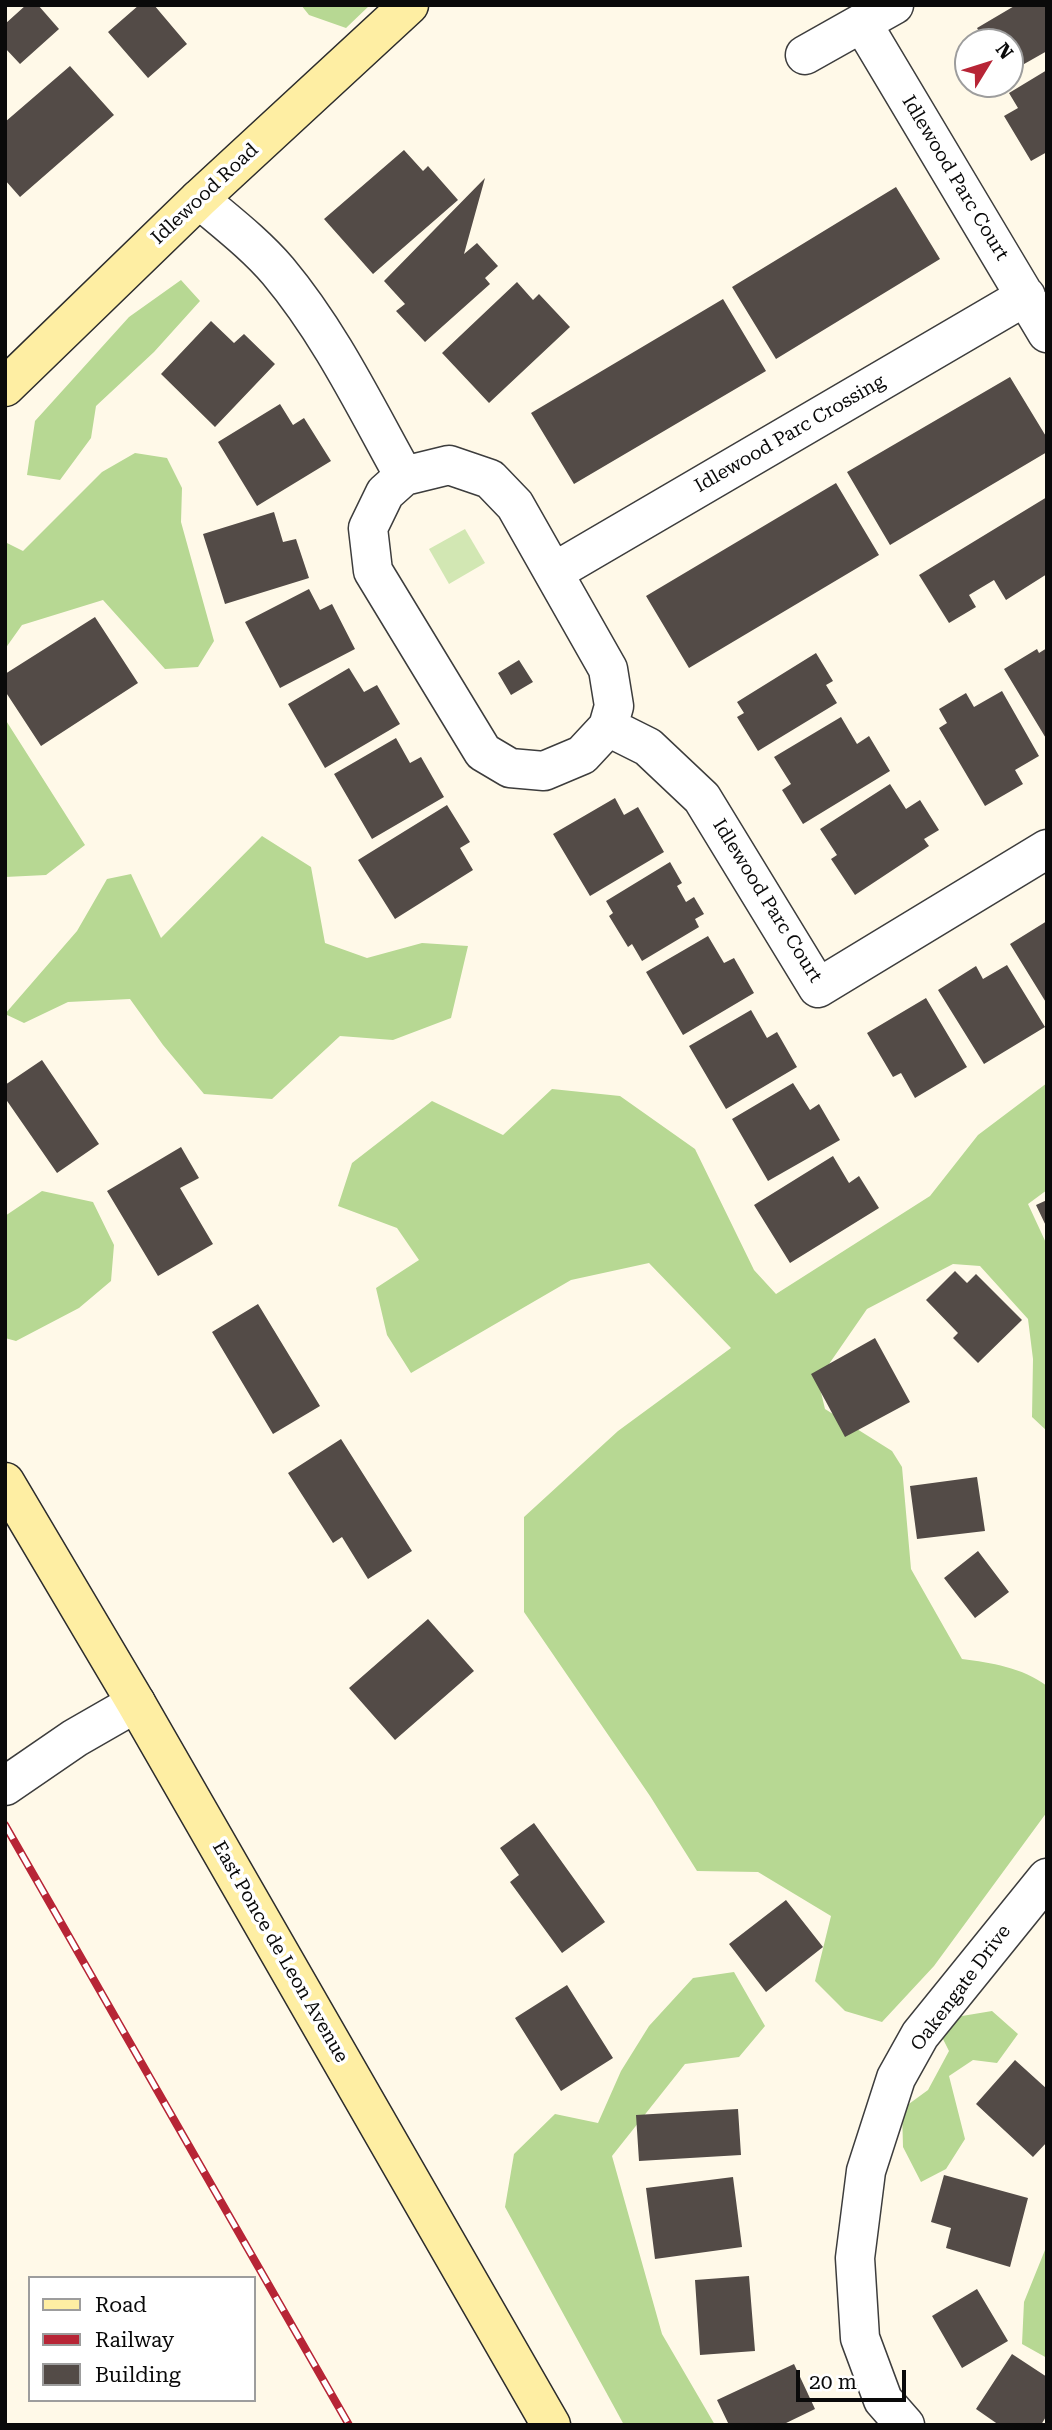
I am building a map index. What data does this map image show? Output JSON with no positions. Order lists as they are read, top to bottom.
{
  "streets": {
    "main road": ["Idlewood Road", "East Ponce de Leon Avenue"],
    "street": ["Idlewood Parc Court", "Idlewood Parc Crossing", "Oakengate Drive"]
  },
  "crossings": [
    ["Idlewood Parc Court", "Idlewood Parc Crossing"]
  ],
  "legend": ["Road", "Railway", "Building"],
  "scale_bar": "20 m",
  "north": "top right"
}
